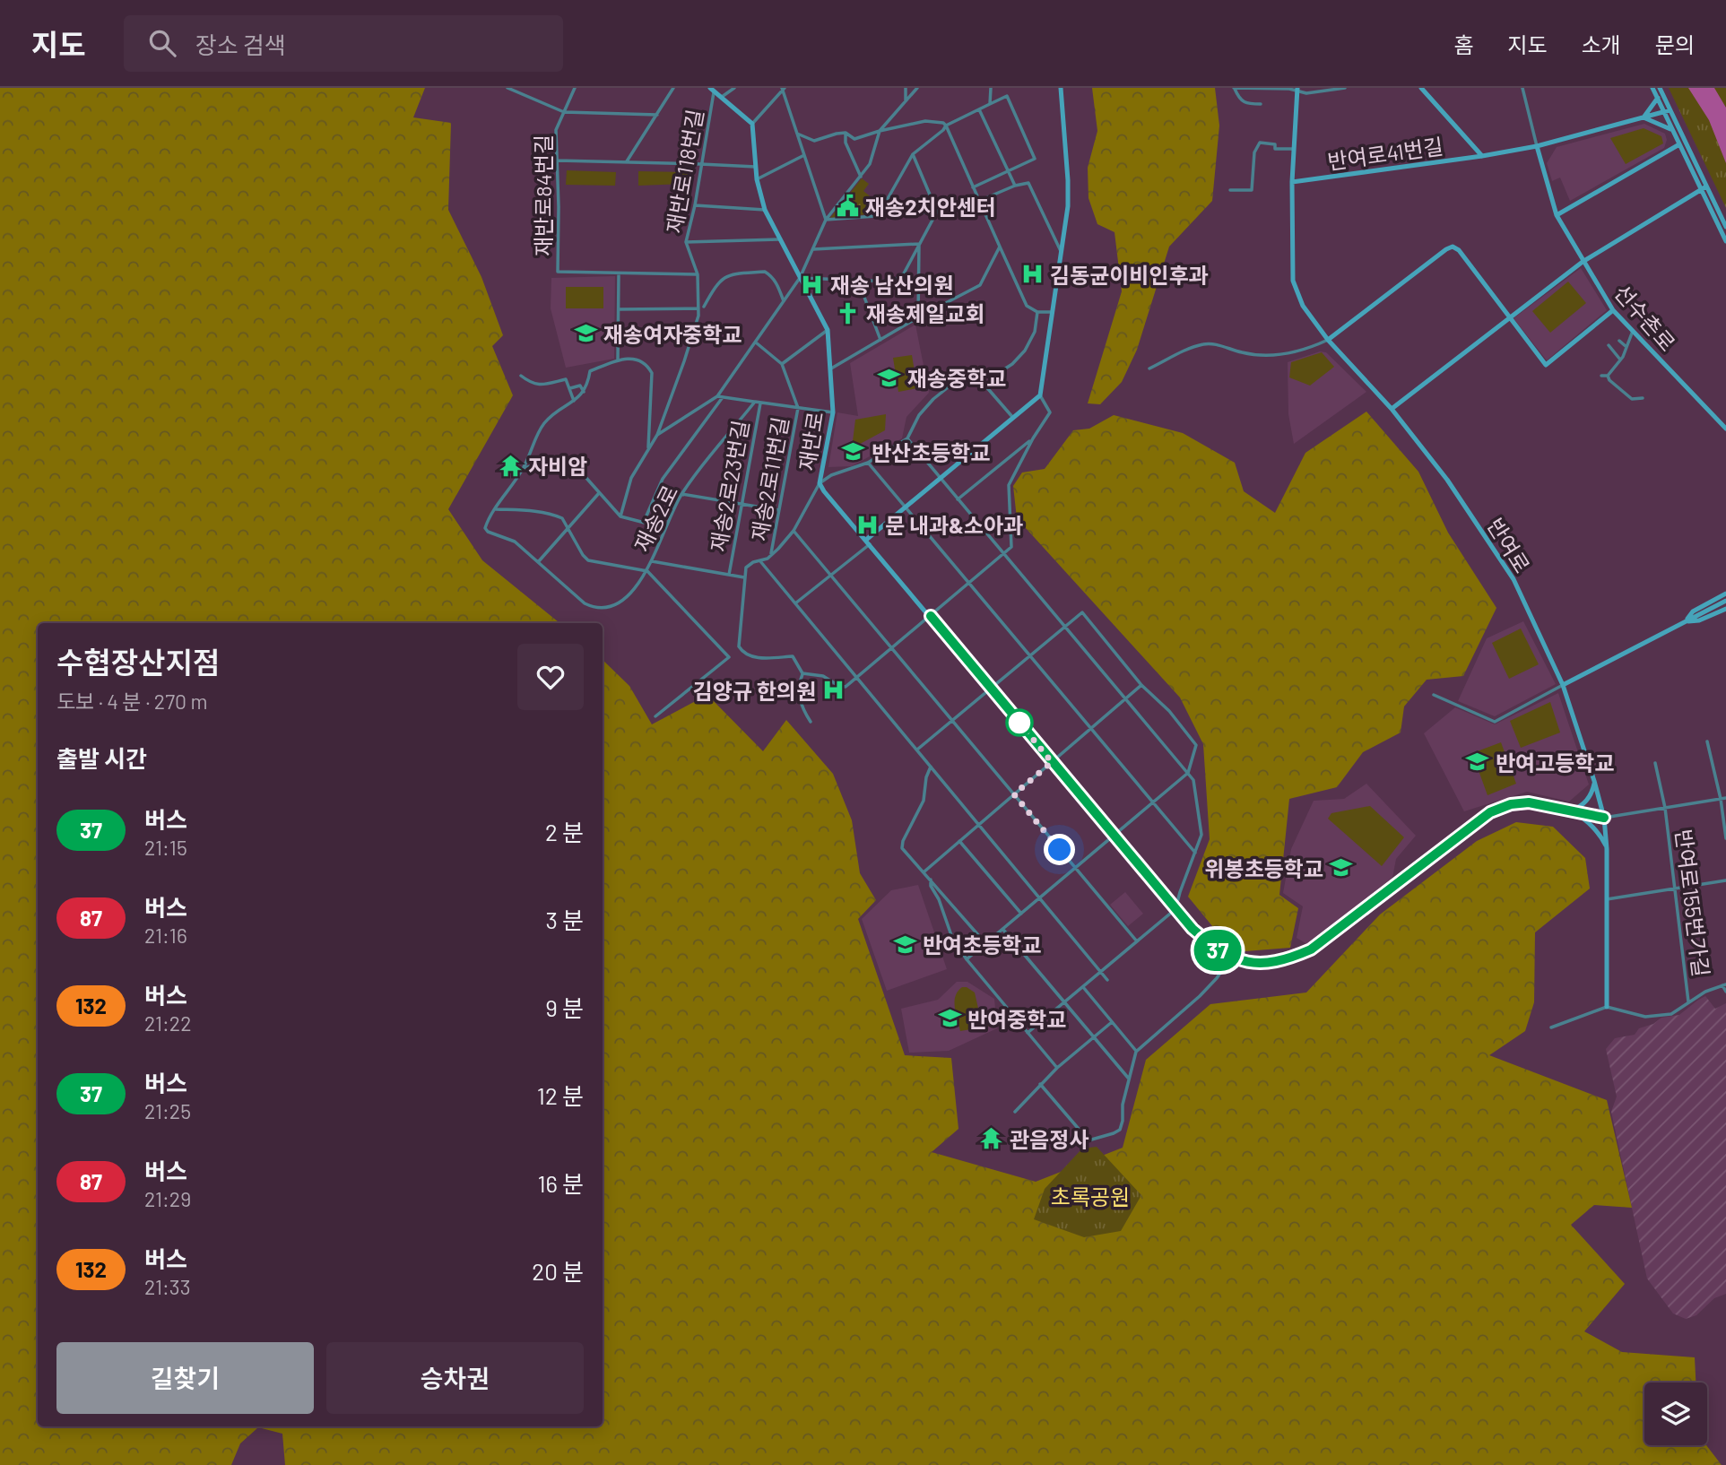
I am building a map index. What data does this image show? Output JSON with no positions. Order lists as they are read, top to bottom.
{
  "streets": {
    "main road": [
      "반여로41번길",
      "선수촌로",
      "재반로",
      "반여로"
    ],
    "street": [
      "재반로118번길",
      "재반로84번길",
      "재송2로11번길",
      "재송2로23번길",
      "재송2로",
      "반여로155번가길"
    ]
  },
  "crossings": [
    ["반여로41번길", "반여로"],
    ["재반로", "재송2로11번길"]
  ],
  "parks": ["초록공원"],
  "places": {
    "public building": ["재송2치안센터"],
    "hospital": [
      "김동균이비인후과",
      "재송 남산의원",
      "문 내과&소아과",
      "김양규 한의원"
    ],
    "church": ["재송제일교회"],
    "school or university": [
      "재송여자중학교",
      "재송중학교",
      "반산초등학교",
      "반여고등학교",
      "위봉초등학교",
      "반여초등학교",
      "반여중학교"
    ],
    "temple": ["자비암", "관음정사"]
  },
  "lines": ["bus line 37"],
  "page": {
    "header": "지도",
    "search": "장소 검색",
    "nav": [
      "홈",
      "지도",
      "소개",
      "문의"
    ],
    "on_map": "37",
    "heading": [
      ["수협장산지점", "도보 · 4 분 · 270 m"],
      "출발 시간"
    ],
    "list": [
      {
        "mark": "37",
        "name": "버스",
        "note": "21:15",
        "value": "2 분"
      },
      {
        "mark": "87",
        "name": "버스",
        "note": "21:16",
        "value": "3 분"
      },
      {
        "mark": "132",
        "name": "버스",
        "note": "21:22",
        "value": "9 분"
      },
      {
        "mark": "37",
        "name": "버스",
        "note": "21:25",
        "value": "12 분"
      },
      {
        "mark": "87",
        "name": "버스",
        "note": "21:29",
        "value": "16 분"
      },
      {
        "mark": "132",
        "name": "버스",
        "note": "21:33",
        "value": "20 분"
      }
    ],
    "buttons": ["길찾기", "승차권"]
  }
}
